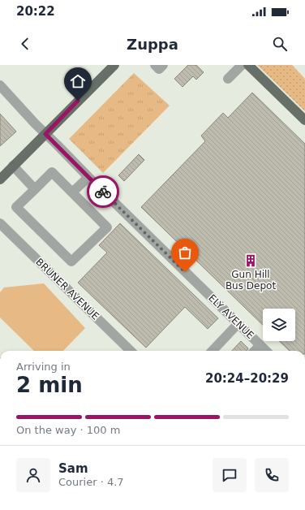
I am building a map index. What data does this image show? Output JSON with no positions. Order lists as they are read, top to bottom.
{
  "streets": {
    "street": ["BRUNER AVENUE", "ELY AVENUE"]
  },
  "places": {
    "building": ["Gun Hill Bus Depot"]
  },
  "page": {
    "status": "20:22",
    "header": "Zuppa",
    "heading": ["2 min", "Arriving in", "20:24–20:29"],
    "panel": ["Sam", "Courier · 4.7"],
    "bar": "On the way · 100 m"
  }
}
